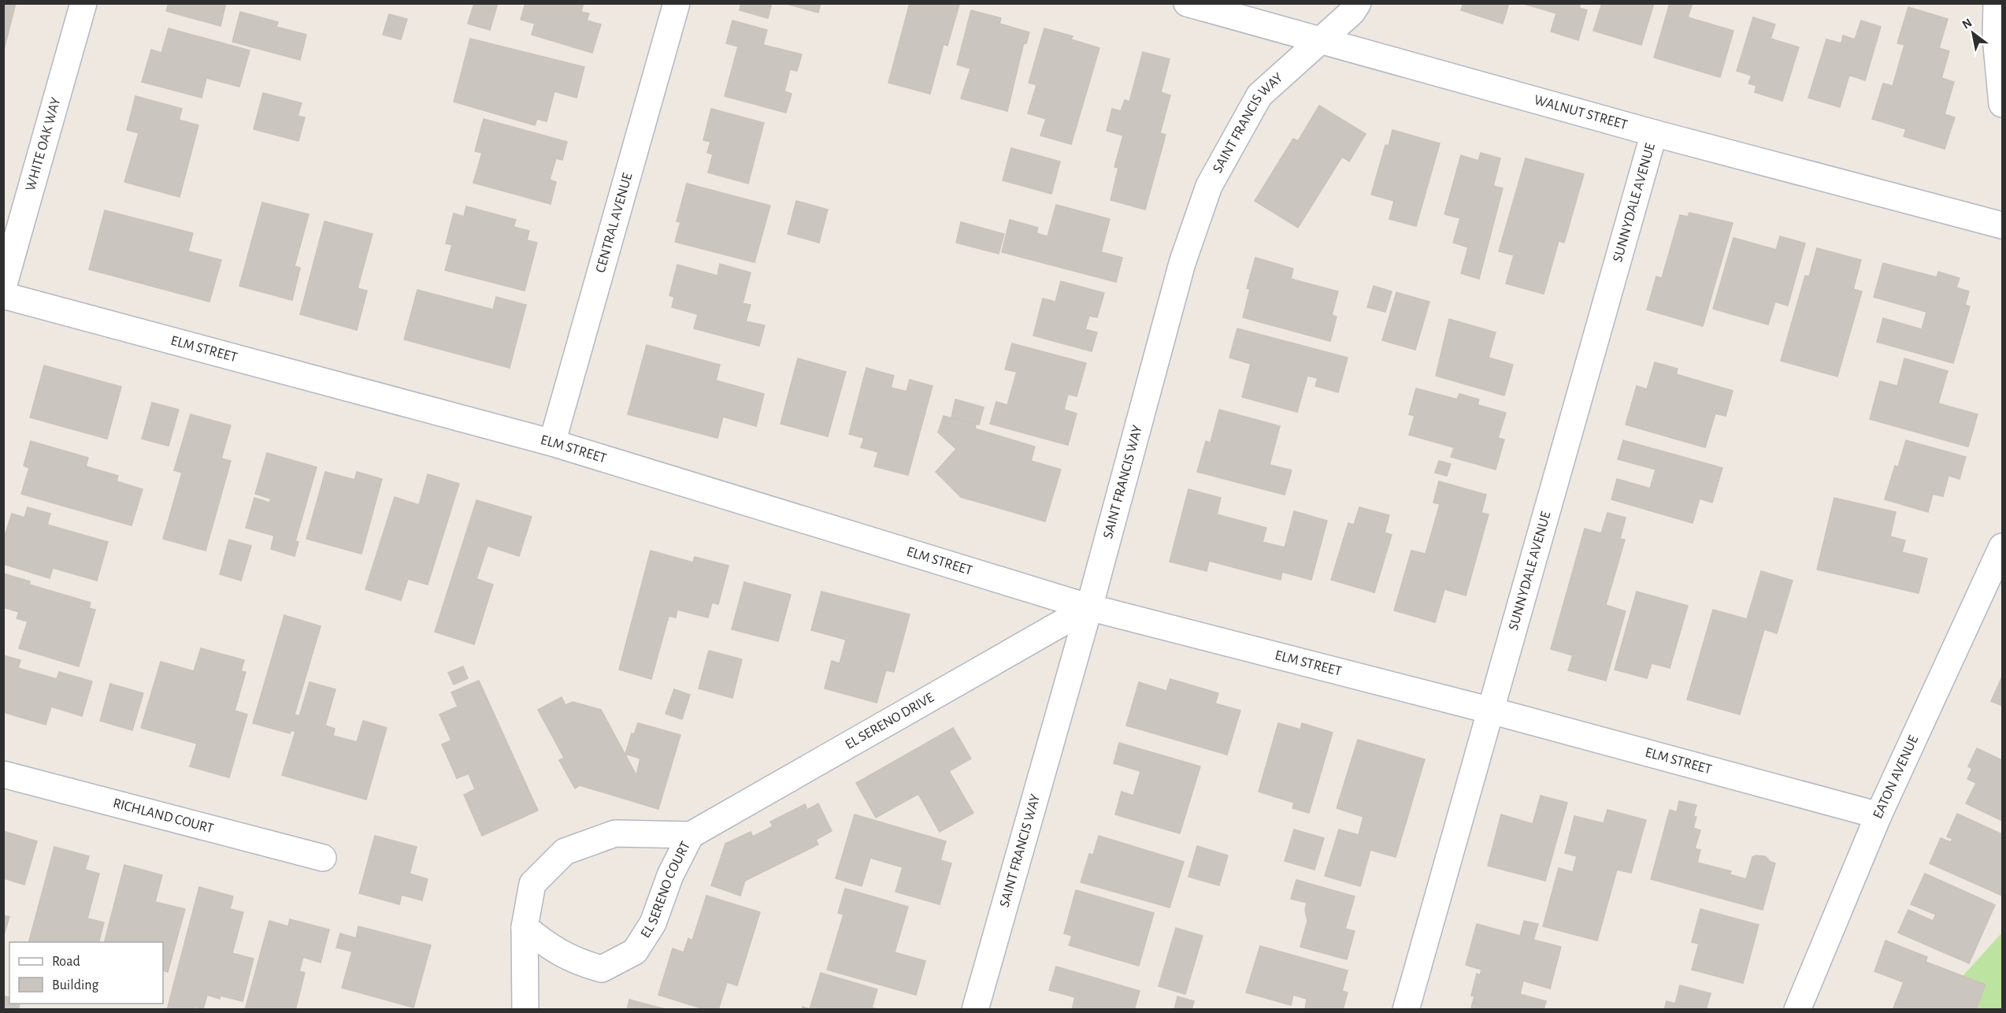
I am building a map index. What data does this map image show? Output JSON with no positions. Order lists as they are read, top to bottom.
{
  "streets": {
    "street": [
      "WALNUT STREET",
      "SAINT FRANCIS WAY",
      "WHITE OAK WAY",
      "SUNNYDALE AVENUE",
      "CENTRAL AVENUE",
      "ELM STREET",
      "EL SERENO DRIVE",
      "EATON AVENUE",
      "RICHLAND COURT",
      "EL SERENO COURT"
    ]
  },
  "crossings": [
    ["WALNUT STREET", "SAINT FRANCIS WAY"],
    ["WALNUT STREET", "SUNNYDALE AVENUE"],
    ["SAINT FRANCIS WAY", "ELM STREET"],
    ["SAINT FRANCIS WAY", "EL SERENO DRIVE"],
    ["SUNNYDALE AVENUE", "ELM STREET"],
    ["CENTRAL AVENUE", "ELM STREET"],
    ["ELM STREET", "EL SERENO DRIVE"],
    ["ELM STREET", "EATON AVENUE"],
    ["EL SERENO DRIVE", "EL SERENO COURT"]
  ],
  "legend": ["Road", "Building"],
  "north": "top left"
}
